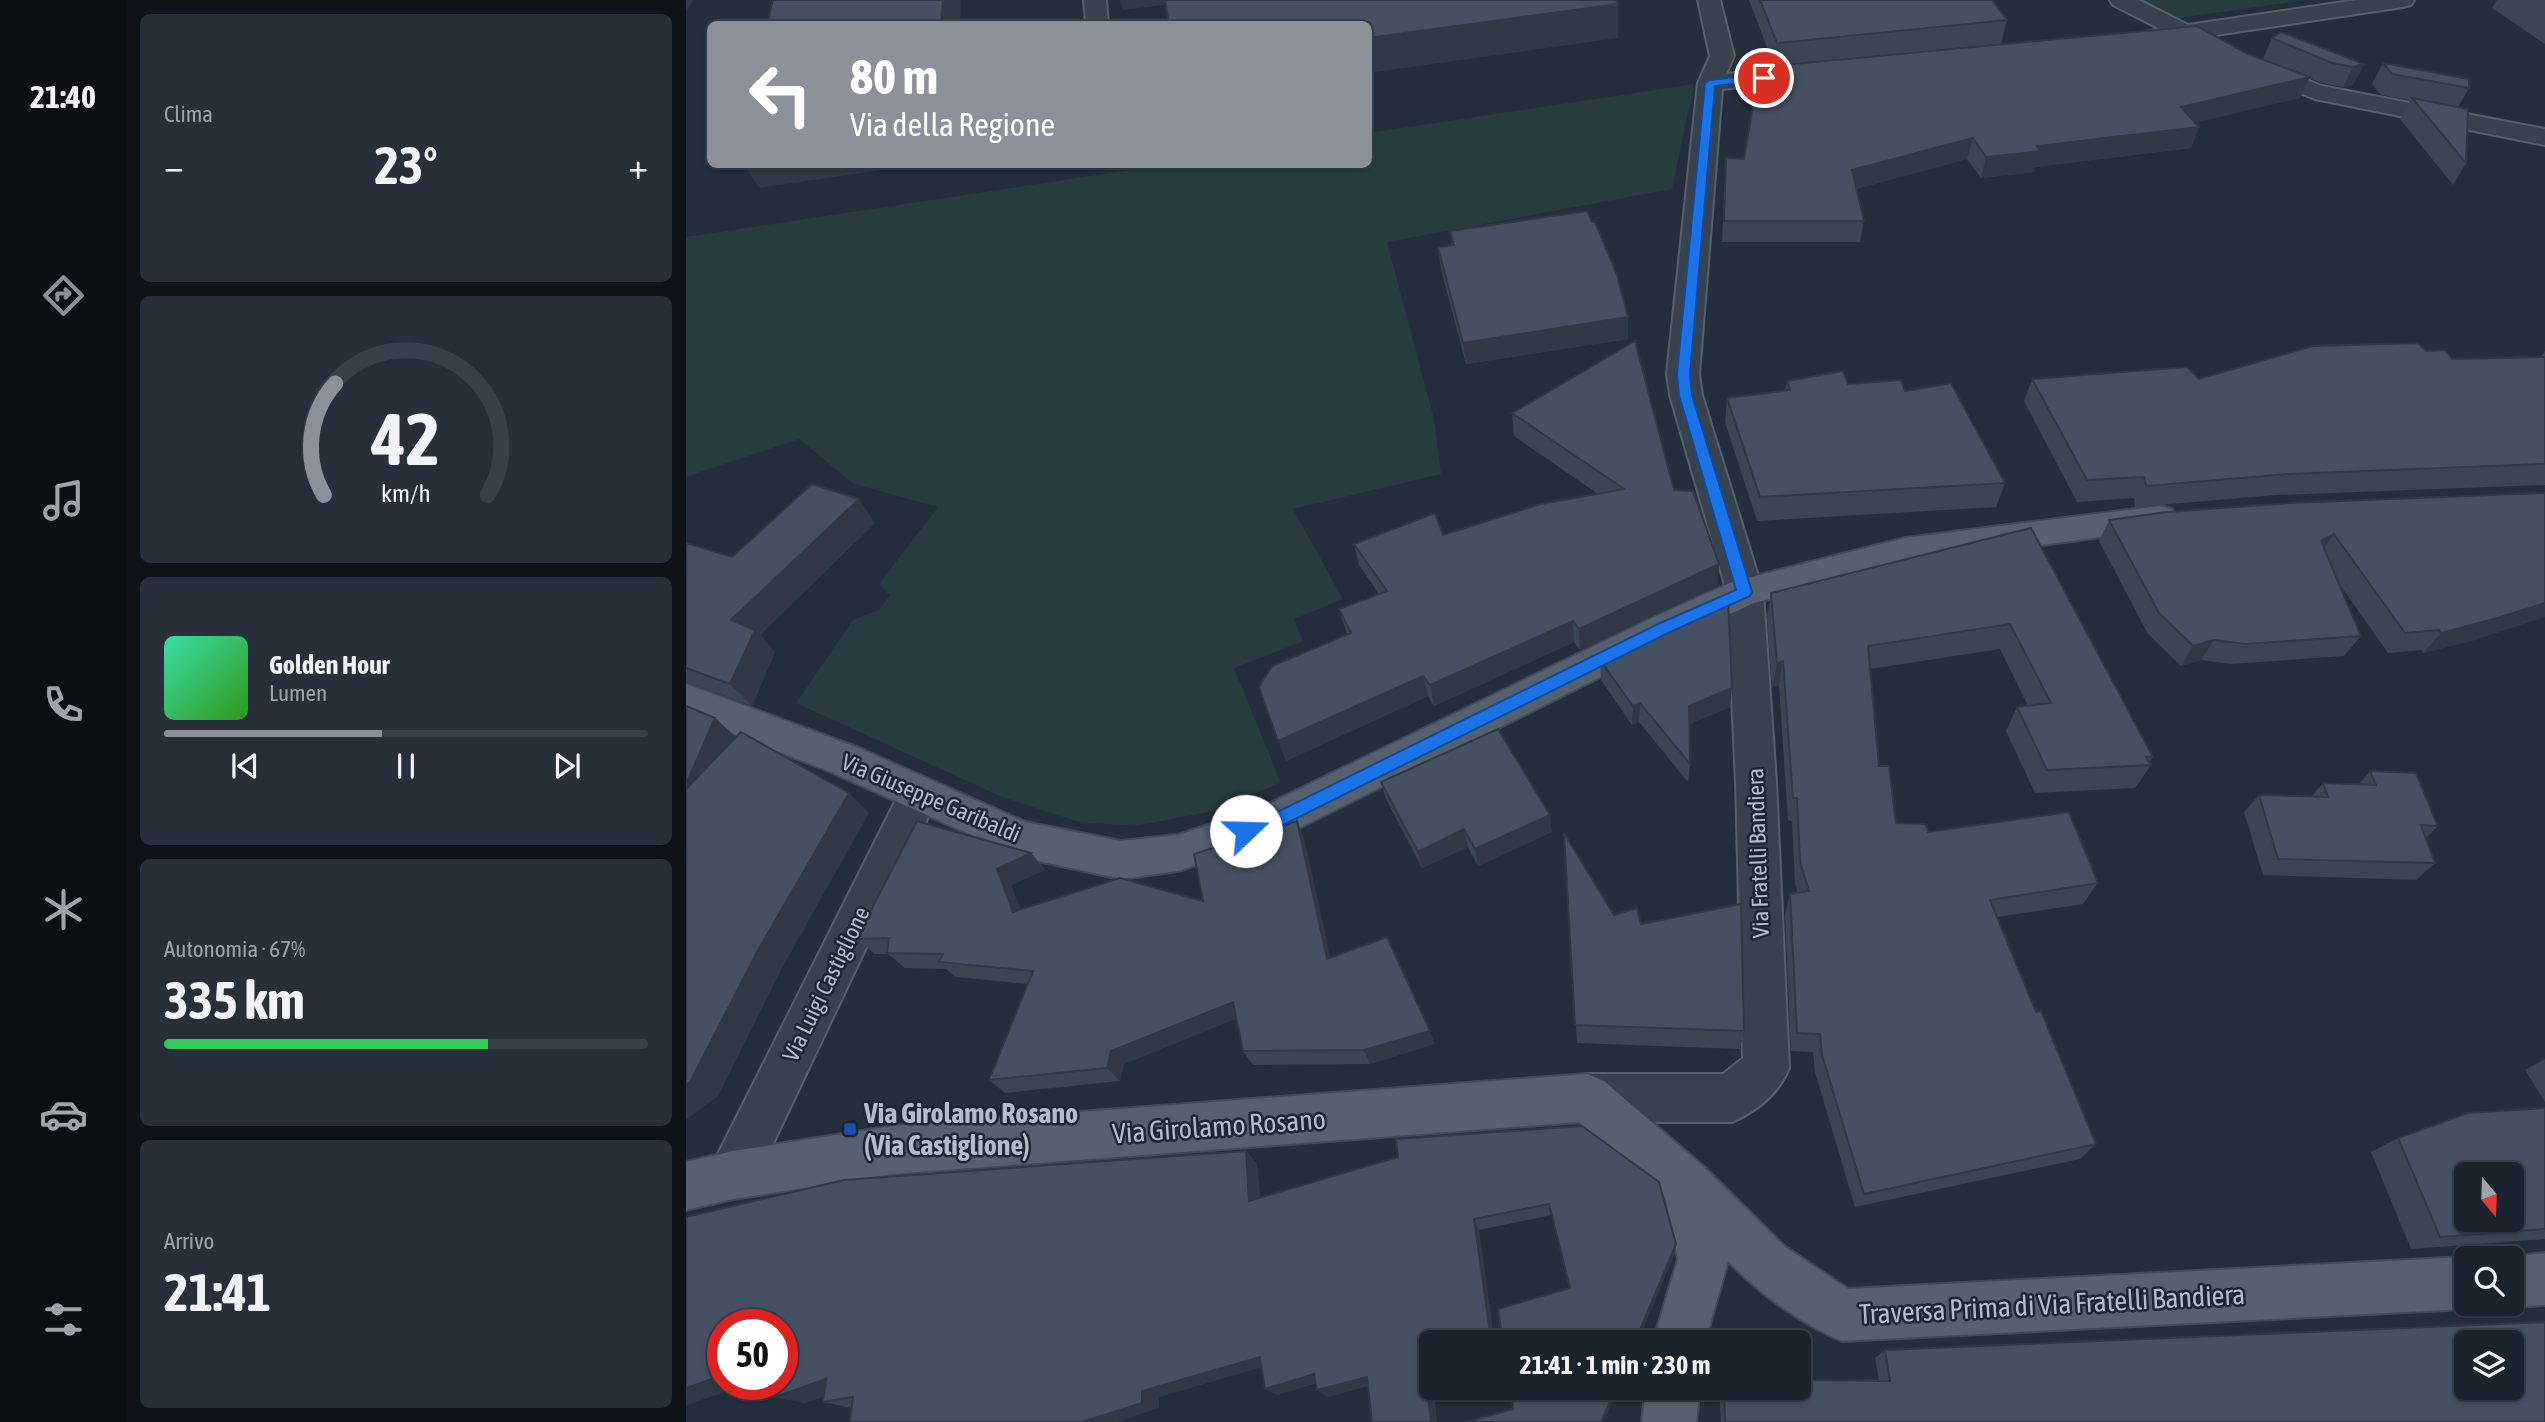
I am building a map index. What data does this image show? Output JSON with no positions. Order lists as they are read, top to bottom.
{
  "streets": {
    "main road": ["Via Giuseppe Garibaldi", "Via Girolamo Rosano", "Traversa Prima di Via Fratelli Bandiera"],
    "street": ["Via Fratelli Bandiera", "Via Luigi Castiglione"]
  },
  "crossings": [
    ["Via Giuseppe Garibaldi", "Via Fratelli Bandiera"],
    ["Via Giuseppe Garibaldi", "Via Luigi Castiglione"],
    ["Via Fratelli Bandiera", "Via Girolamo Rosano"],
    ["Via Luigi Castiglione", "Via Girolamo Rosano"]
  ],
  "places": {
    "transit": ["Via Girolamo Rosano (Via Castiglione)"]
  },
  "north": "bottom",
  "page": {
    "tabs": "21:40",
    "tile": [
      "Clima",
      ["Autonomia · 67%", "335 km"],
      ["Arrivo", "21:41"]
    ],
    "turn": ["80 m", "Via della Regione"],
    "heat": ["−", "23°", "+"],
    "song": ["Golden Hour", "Lumen"],
    "limit": "50",
    "trip": "21:41 · 1 min · 230 m",
    "gauge": ["42", "km/h"]
  }
}
